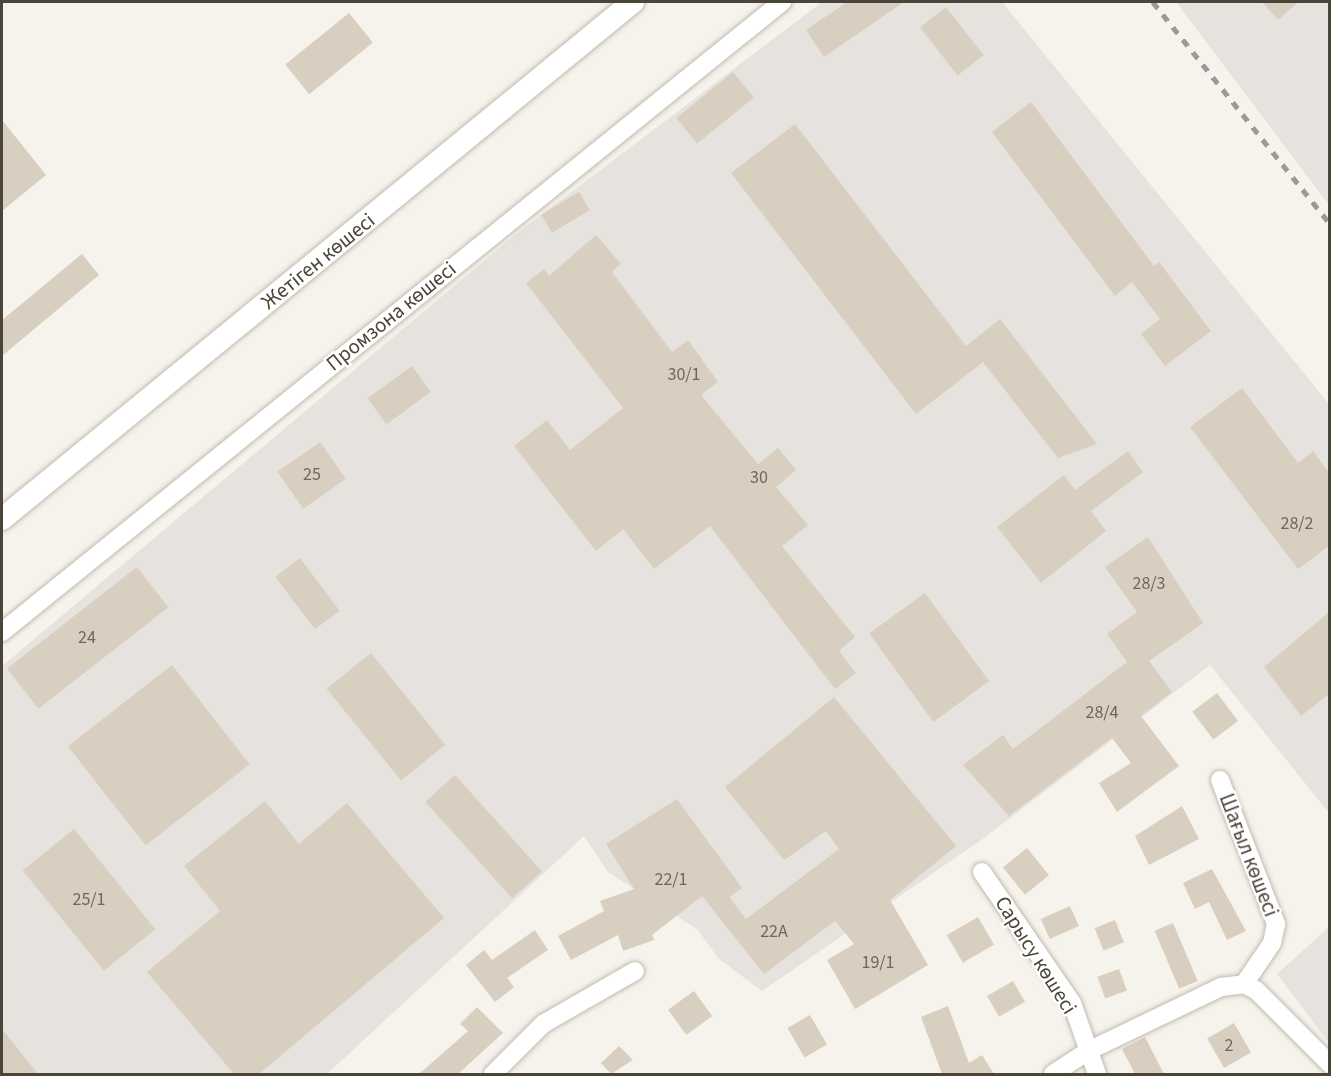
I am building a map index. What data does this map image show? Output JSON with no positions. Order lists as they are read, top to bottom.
{
  "streets": {
    "street": [
      "Жетіген көшесі",
      "Промзона көшесі",
      "Шағыл көшесі",
      "Сарысу көшесі"
    ]
  },
  "house_numbers": [
    "30/1",
    "25",
    "30",
    "28/2",
    "28/3",
    "24",
    "28/4",
    "22/1",
    "25/1",
    "22А",
    "19/1",
    "2"
  ]
}
